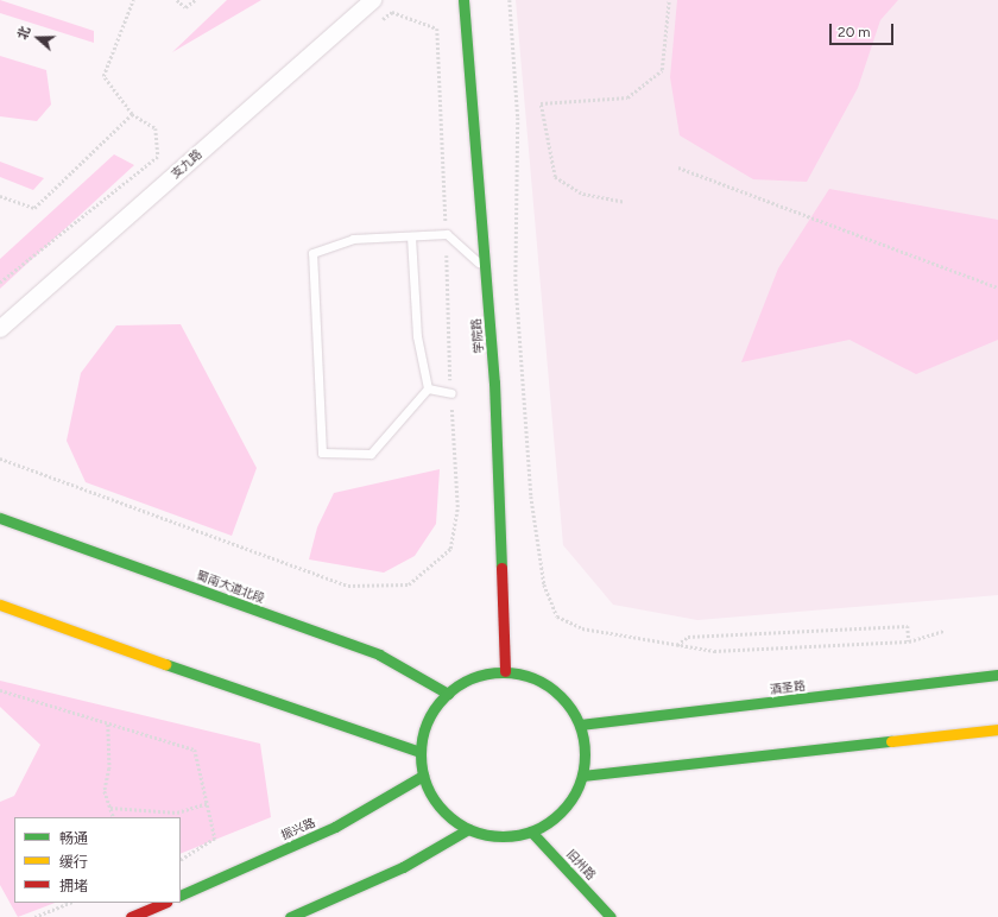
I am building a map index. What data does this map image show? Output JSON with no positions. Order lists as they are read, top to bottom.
{
  "streets": {
    "main road": [
      "学院路",
      "蜀南大道北段",
      "酒圣路",
      "振兴路",
      "旧州路"
    ],
    "street": ["支九路"]
  },
  "crossings": [
    ["学院路", "蜀南大道北段"],
    ["学院路", "酒圣路"],
    ["学院路", "振兴路"],
    ["学院路", "旧州路"],
    ["蜀南大道北段", "酒圣路"],
    ["蜀南大道北段", "振兴路"],
    ["蜀南大道北段", "旧州路"],
    ["酒圣路", "振兴路"],
    ["酒圣路", "旧州路"],
    ["振兴路", "旧州路"]
  ],
  "legend": ["畅通", "缓行", "拥堵"],
  "scale_bar": "20 m",
  "north": "left"
}
